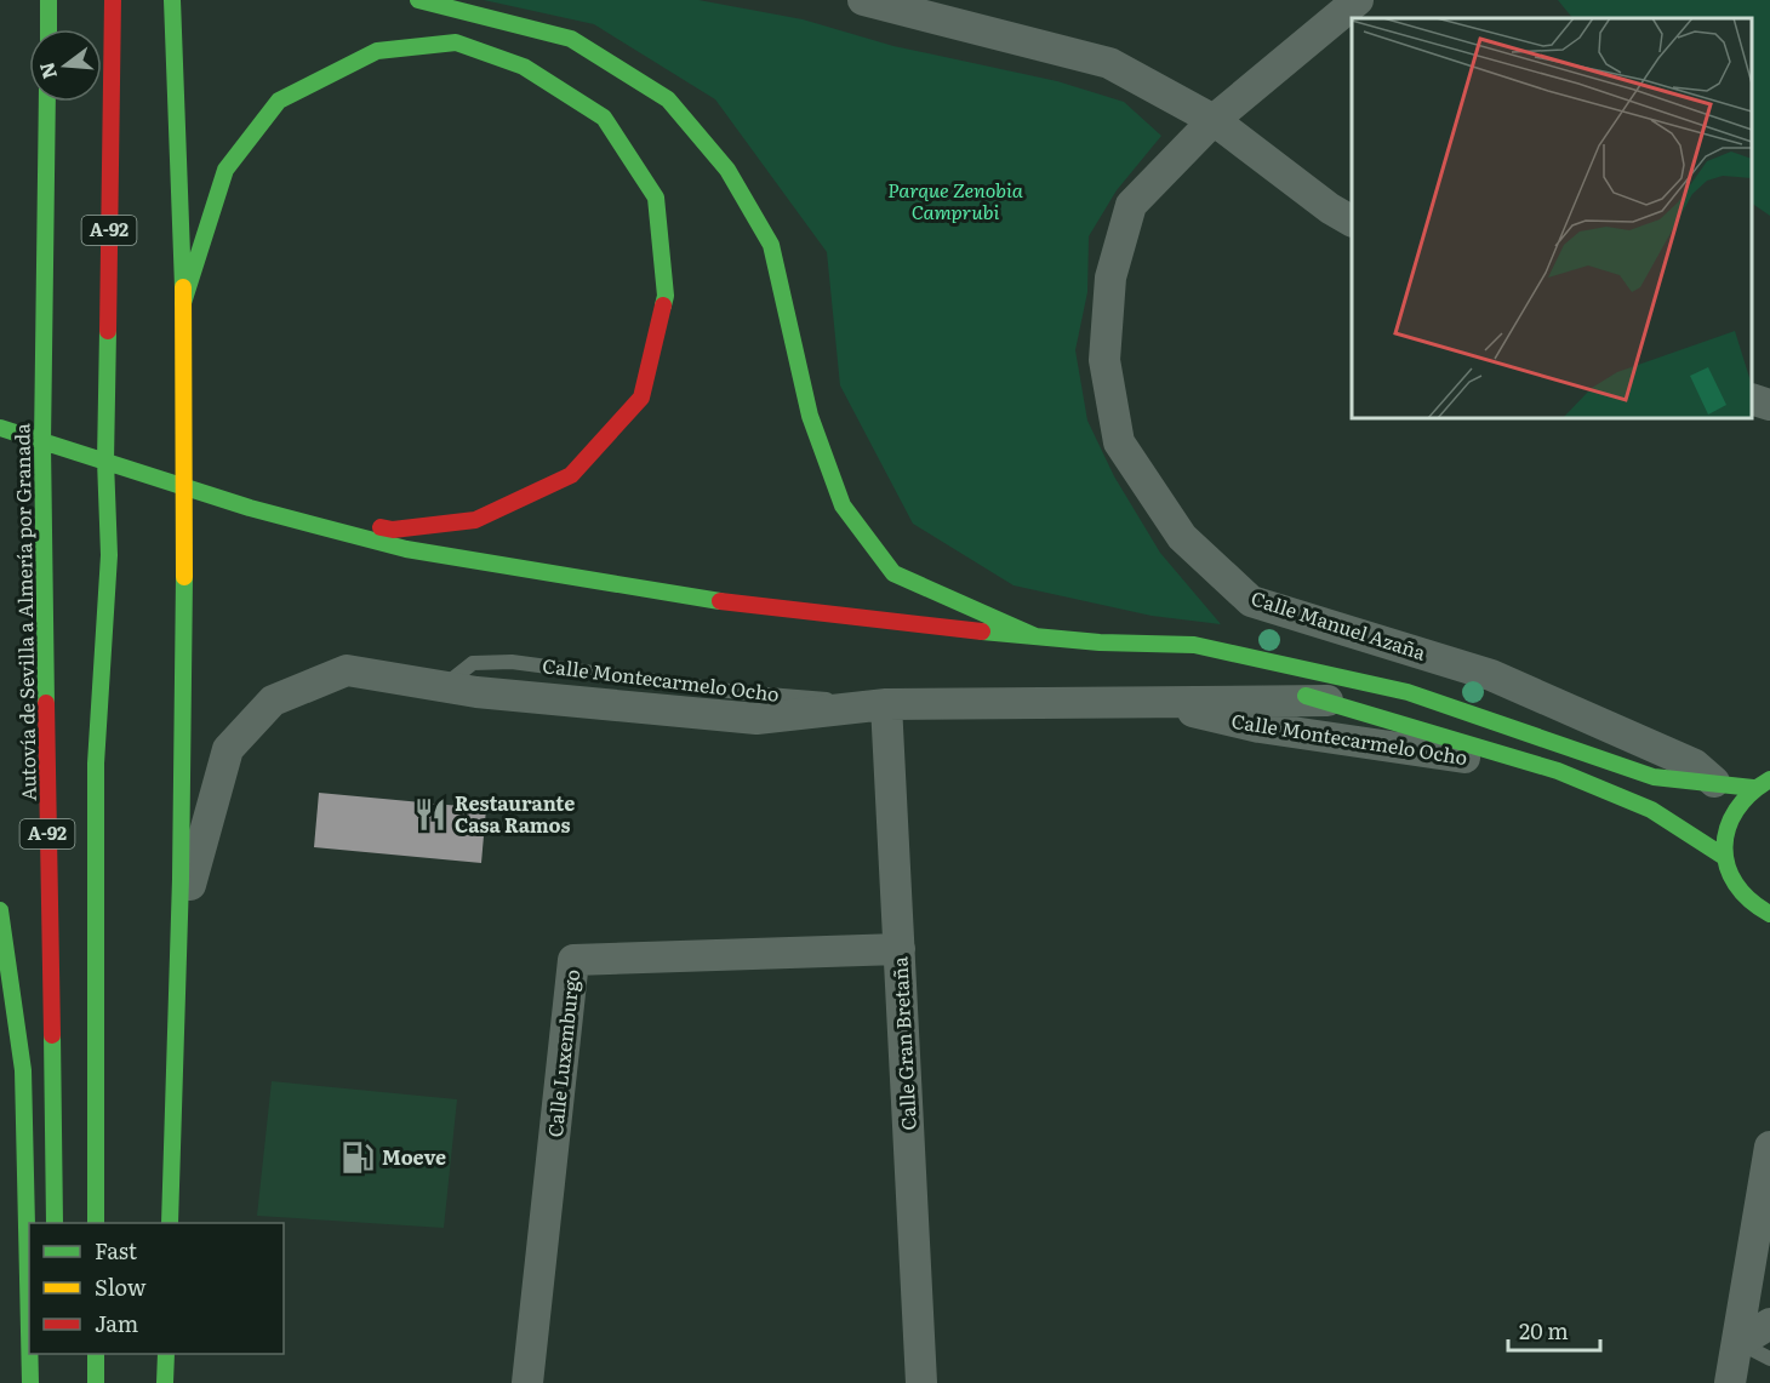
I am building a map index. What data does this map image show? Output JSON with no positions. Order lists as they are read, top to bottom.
{
  "streets": {
    "main road": ["A-92", "Autovía de Sevilla a Almería por Granada"],
    "street": [
      "Calle Manuel Azaña",
      "Calle Montecarmelo Ocho",
      "Calle Gran Bretaña",
      "Calle Luxemburgo"
    ]
  },
  "crossings": [
    ["Calle Montecarmelo Ocho", "Calle Gran Bretaña"],
    ["Calle Gran Bretaña", "Calle Luxemburgo"]
  ],
  "parks": ["Parque Zenobia Camprubi"],
  "places": {
    "restaurant": ["Restaurante Casa Ramos"],
    "fuel station": ["Moeve"]
  },
  "legend": ["Fast", "Slow", "Jam"],
  "scale_bar": "20 m",
  "north": "left"
}
